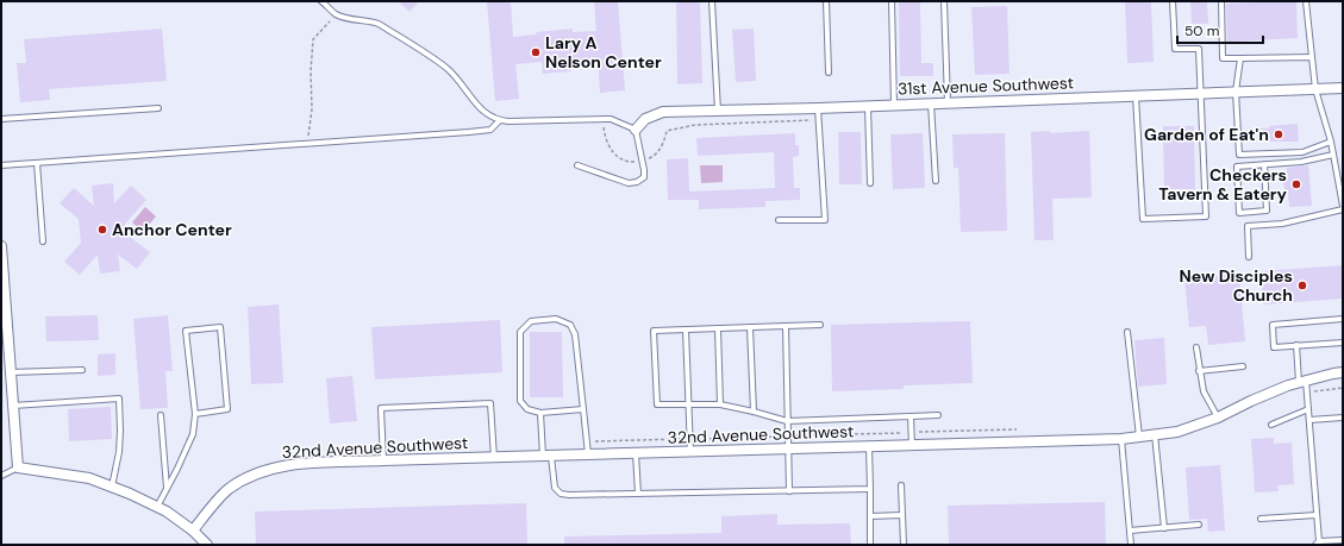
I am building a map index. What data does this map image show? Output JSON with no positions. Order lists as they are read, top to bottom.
{
  "streets": {
    "street": ["31st Avenue Southwest", "32nd Avenue Southwest"]
  },
  "places": [
    "Lary A Nelson Center",
    "Garden of Eat'n",
    "Checkers Tavern & Eatery",
    "Anchor Center",
    "New Disciples Church"
  ],
  "scale_bar": "50 m"
}
